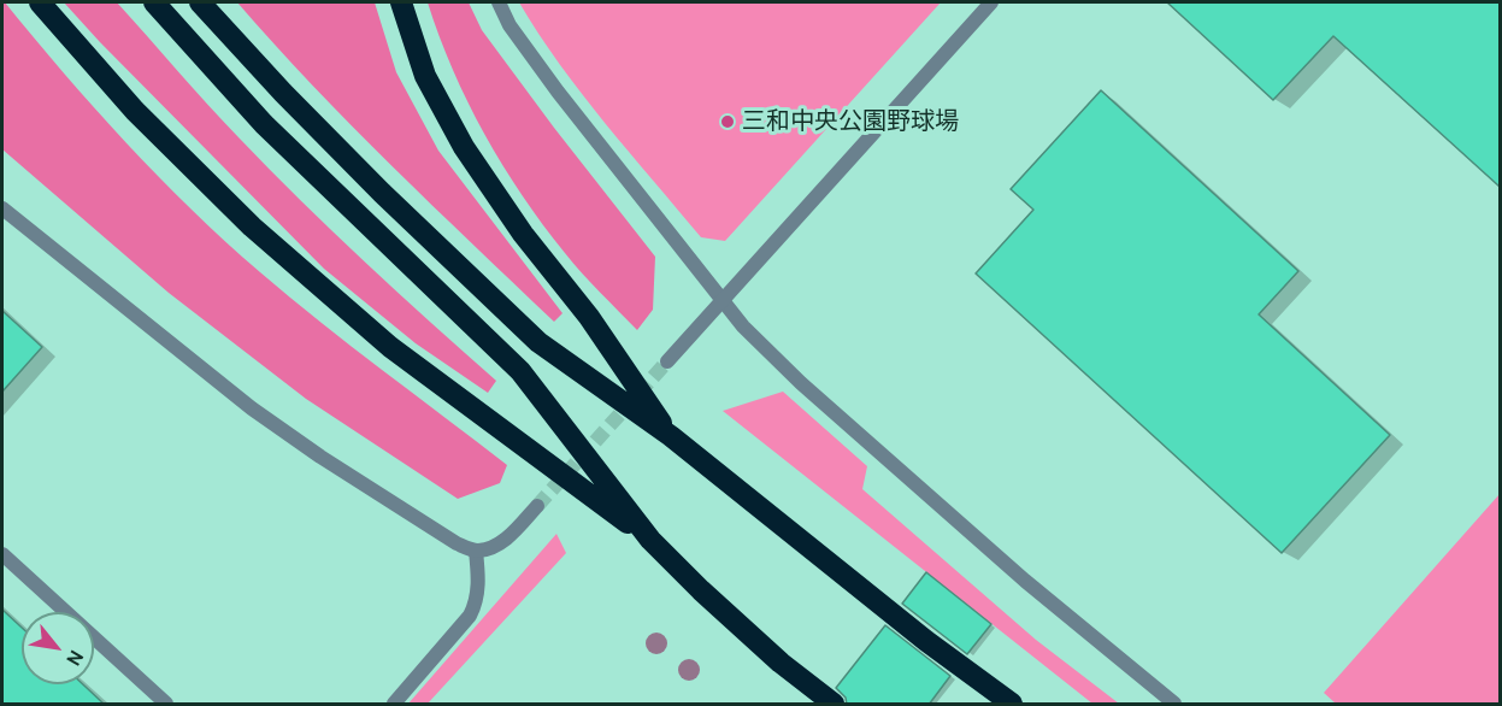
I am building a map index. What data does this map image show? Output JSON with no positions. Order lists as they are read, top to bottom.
{
  "places": ["三和中央公園野球場"],
  "north": "bottom right"
}
